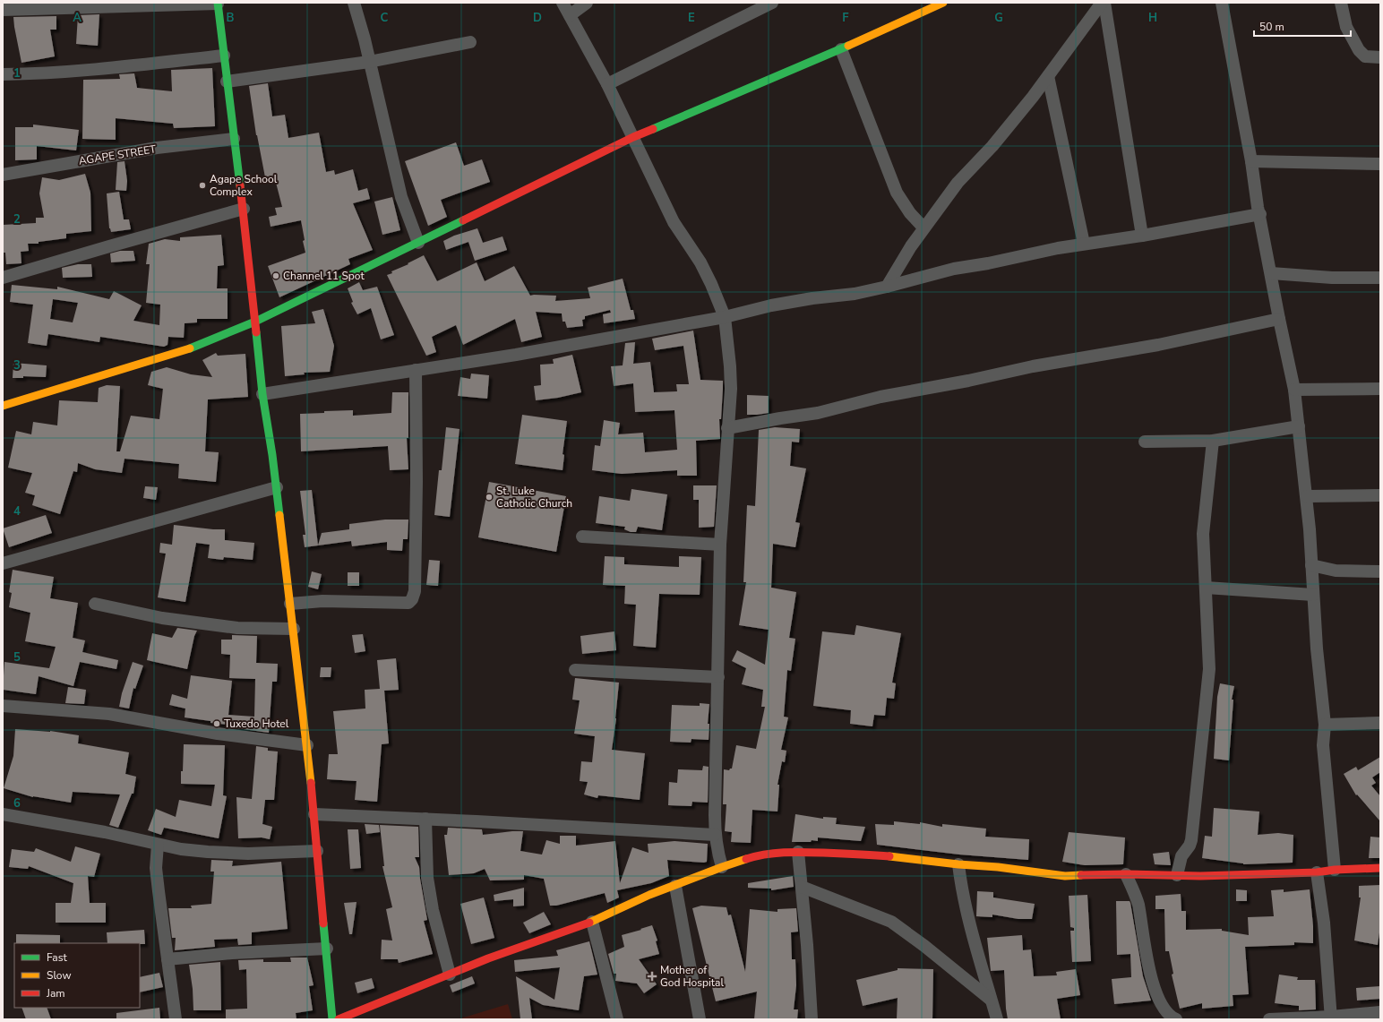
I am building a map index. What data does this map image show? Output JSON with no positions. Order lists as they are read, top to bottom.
{
  "streets": {
    "street": ["AGAPE STREET"]
  },
  "places": {
    "other": [
      "Agape School Complex",
      "Channel 11 Spot",
      "St. Luke Catholic Church",
      "Tuxedo Hotel"
    ],
    "health": ["Mother of God Hospital"]
  },
  "legend": ["Fast", "Slow", "Jam"],
  "scale_bar": "50 m",
  "grid": {
    "columns": [
      "A",
      "B",
      "C",
      "D",
      "E",
      "F",
      "G",
      "H"
    ],
    "rows": [
      "1",
      "2",
      "3",
      "4",
      "5",
      "6"
    ]
  }
}
